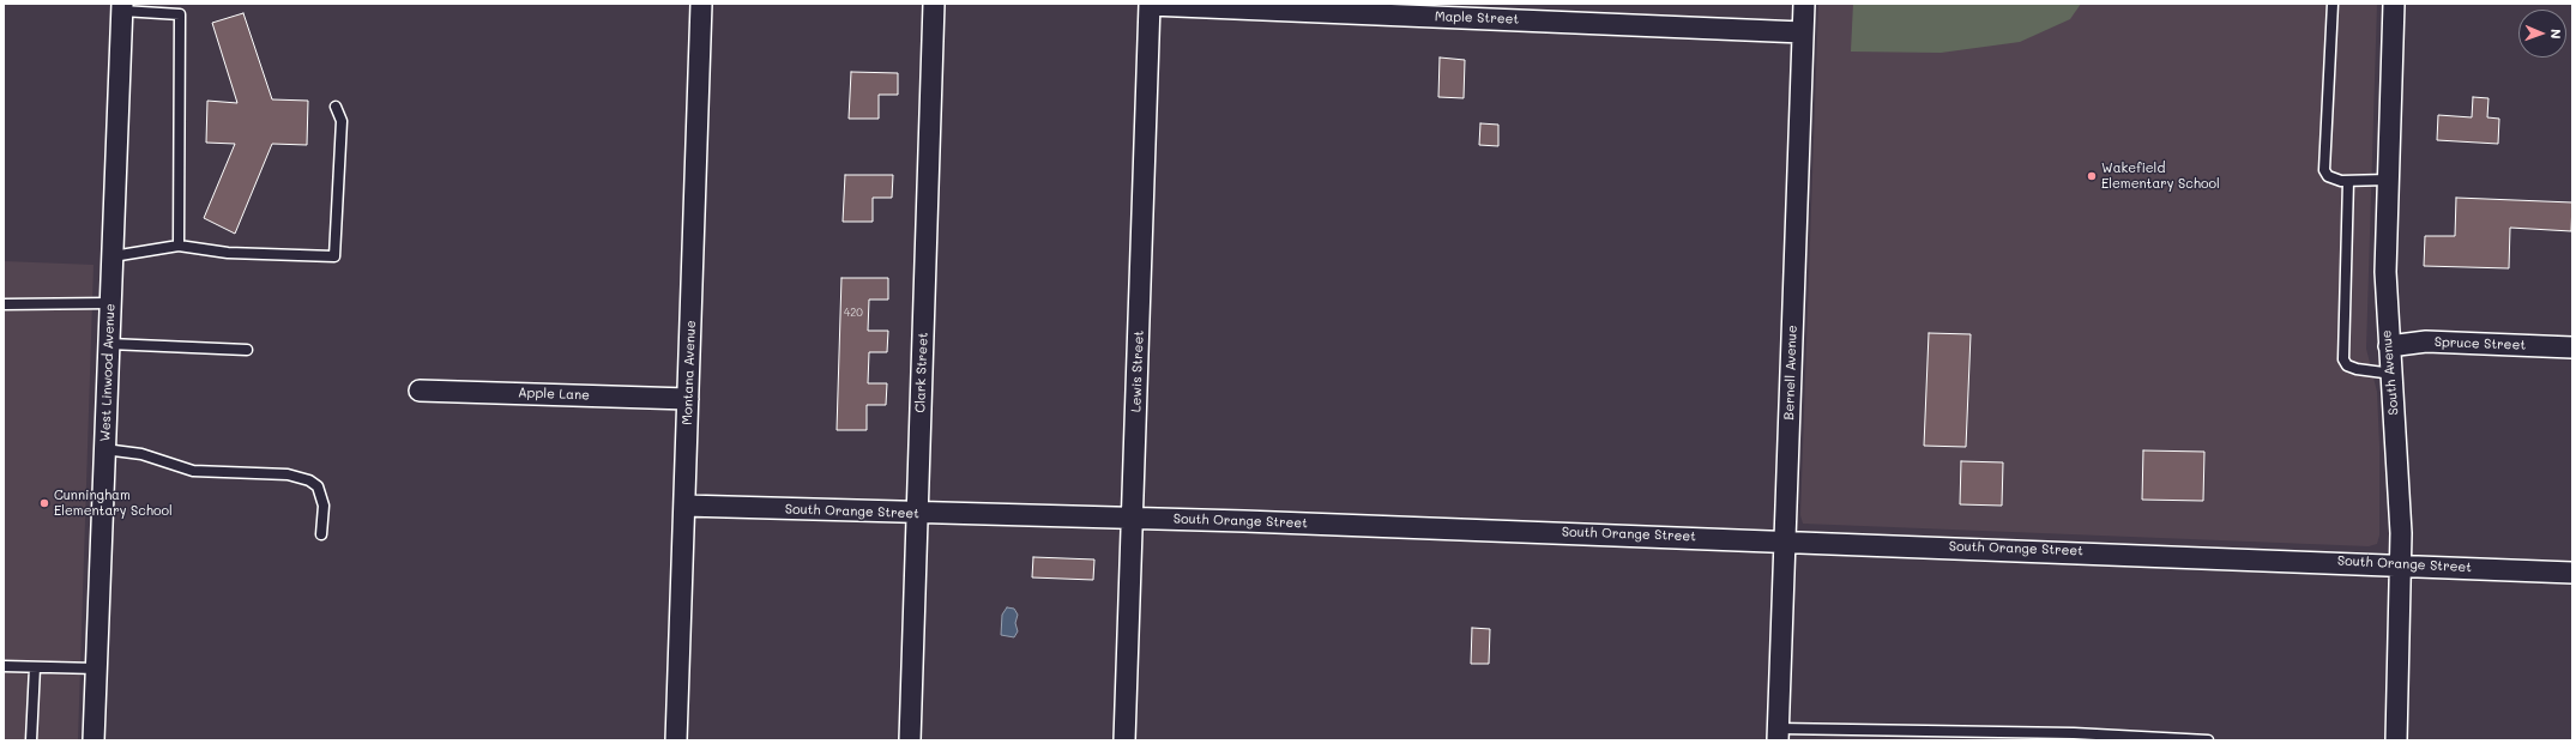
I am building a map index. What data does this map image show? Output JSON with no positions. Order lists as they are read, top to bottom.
{
  "streets": {
    "street": [
      "Maple Street",
      "Spruce Street",
      "Lewis Street",
      "West Linwood Avenue",
      "Montana Avenue",
      "Clark Street",
      "Bernell Avenue",
      "South Avenue",
      "Apple Lane",
      "South Orange Street"
    ]
  },
  "crossings": [
    ["Maple Street", "Lewis Street"],
    ["Maple Street", "Bernell Avenue"],
    ["Spruce Street", "South Avenue"],
    ["Lewis Street", "South Orange Street"],
    ["Montana Avenue", "Apple Lane"],
    ["Montana Avenue", "South Orange Street"],
    ["Clark Street", "South Orange Street"],
    ["Bernell Avenue", "South Orange Street"],
    ["South Avenue", "South Orange Street"]
  ],
  "places": ["Wakefield Elementary School", "Cunningham Elementary School"],
  "house_numbers": ["420"],
  "north": "right"
}
